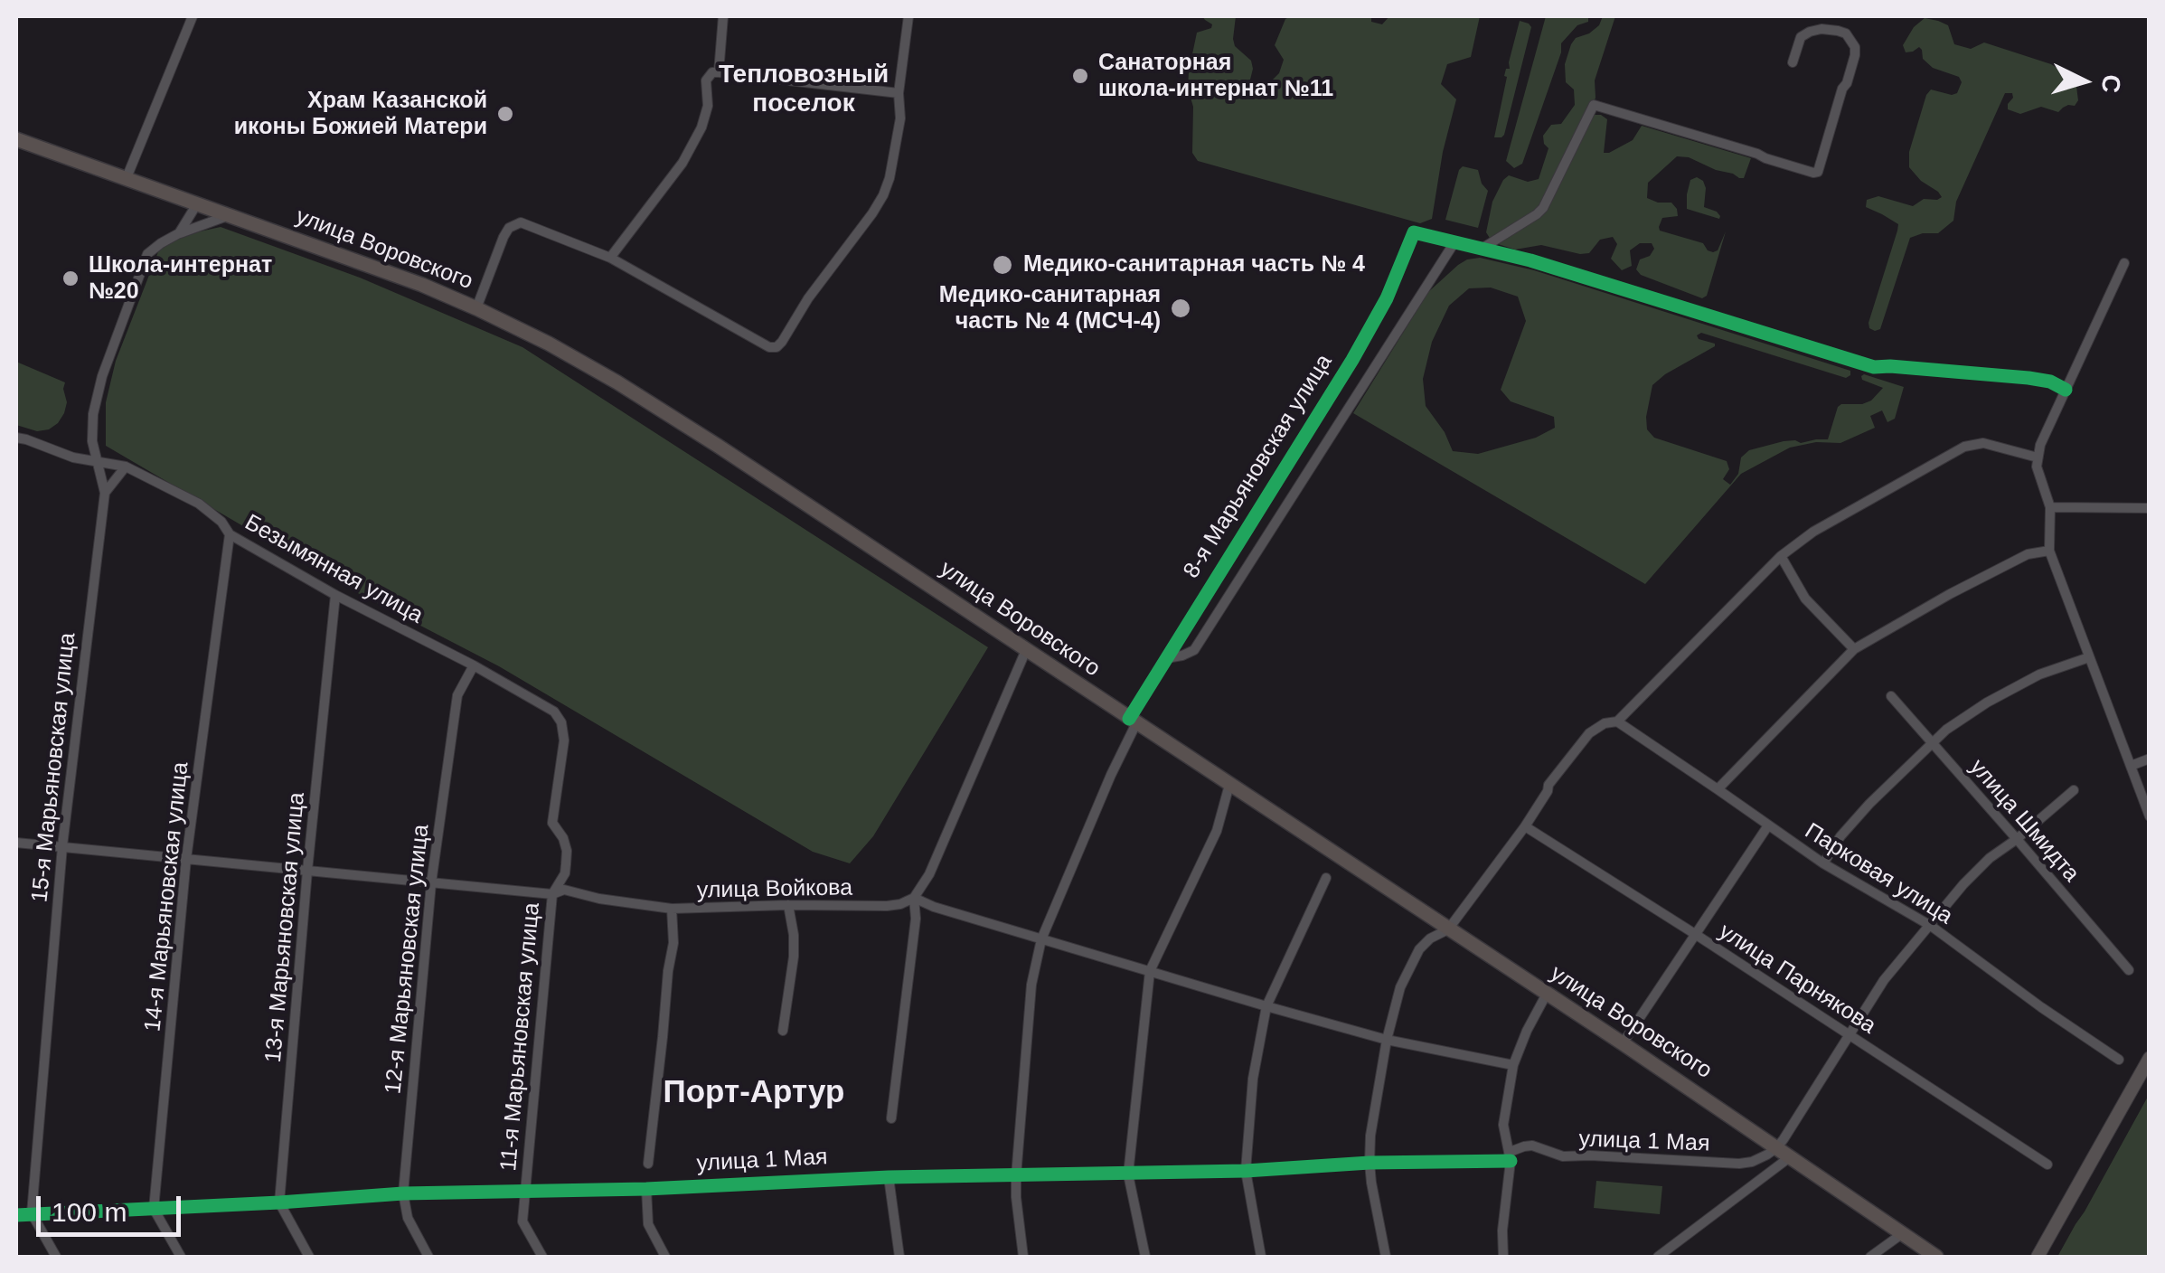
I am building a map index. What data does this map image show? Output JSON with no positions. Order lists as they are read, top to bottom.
{
  "streets": {
    "main road": ["улица Воровского"],
    "street": [
      "8-я Марьяновская улица",
      "Безымянная улица",
      "15-я Марьяновская улица",
      "улица Шмидта",
      "Парковая улица",
      "улица Войкова",
      "14-я Марьяновская улица",
      "13-я Марьяновская улица",
      "12-я Марьяновская улица",
      "улица Парнякова",
      "11-я Марьяновская улица",
      "улица 1 Мая"
    ]
  },
  "crossings": [
    ["улица Воровского", "8-я Марьяновская улица"],
    ["улица Воровского", "улица 1 Мая"],
    ["8-я Марьяновская улица", "улица 1 Мая"],
    ["Безымянная улица", "15-я Марьяновская улица"],
    ["Безымянная улица", "14-я Марьяновская улица"],
    ["Безымянная улица", "13-я Марьяновская улица"],
    ["Безымянная улица", "12-я Марьяновская улица"],
    ["Безымянная улица", "11-я Марьяновская улица"],
    ["15-я Марьяновская улица", "улица Войкова"],
    ["15-я Марьяновская улица", "улица 1 Мая"],
    ["улица Войкова", "14-я Марьяновская улица"],
    ["улица Войкова", "13-я Марьяновская улица"],
    ["улица Войкова", "12-я Марьяновская улица"],
    ["улица Войкова", "11-я Марьяновская улица"],
    ["14-я Марьяновская улица", "улица 1 Мая"],
    ["13-я Марьяновская улица", "улица 1 Мая"],
    ["12-я Марьяновская улица", "улица 1 Мая"],
    ["11-я Марьяновская улица", "улица 1 Мая"]
  ],
  "districts": ["Тепловозный поселок", "Порт-Артур"],
  "places": [
    "Санаторная школа-интернат №11",
    "Храм Казанской иконы Божией Матери",
    "Медико-санитарная часть № 4",
    "Школа-интернат №20",
    "Медико-санитарная часть № 4 (МСЧ-4)"
  ],
  "scale_bar": "100 m",
  "north": "right"
}
